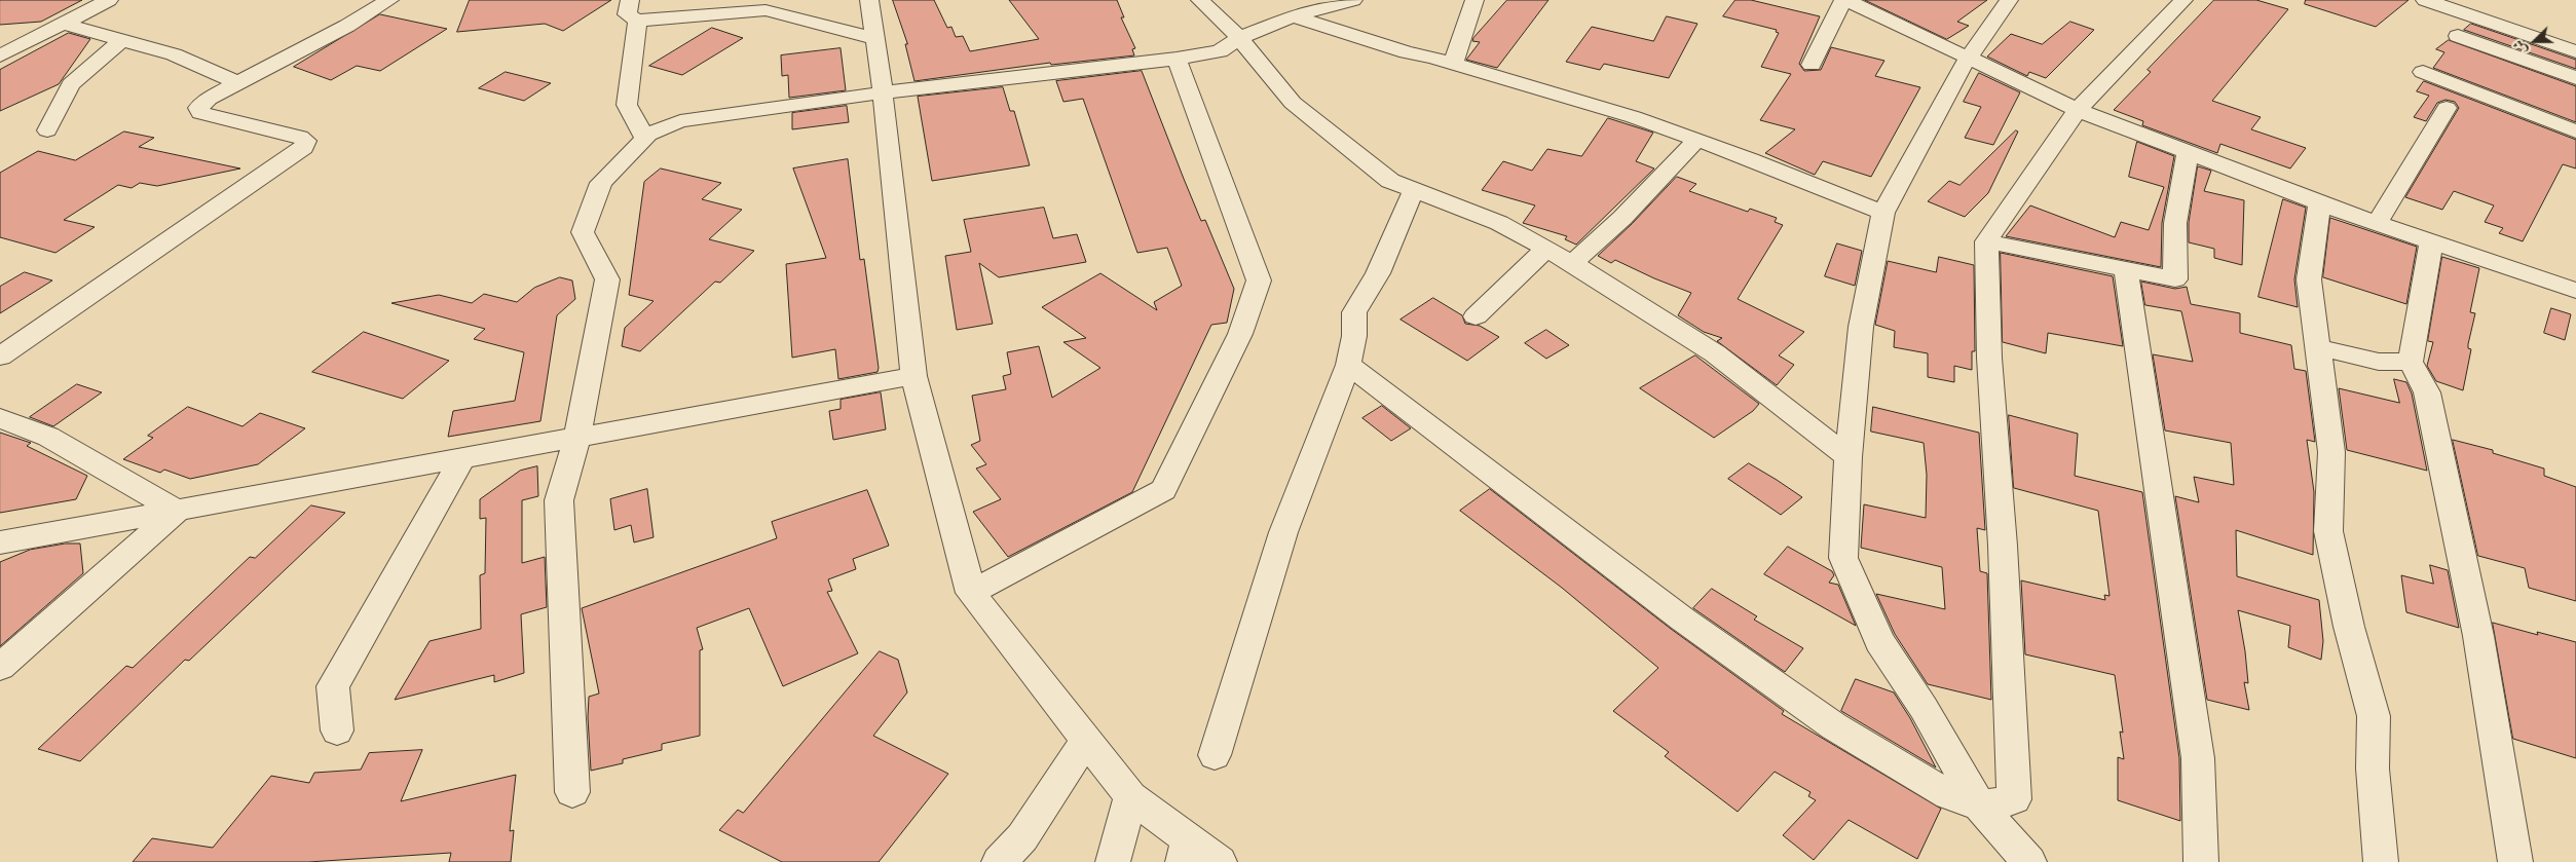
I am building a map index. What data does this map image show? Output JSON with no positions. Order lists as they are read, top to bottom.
{
  "north": "left"
}
